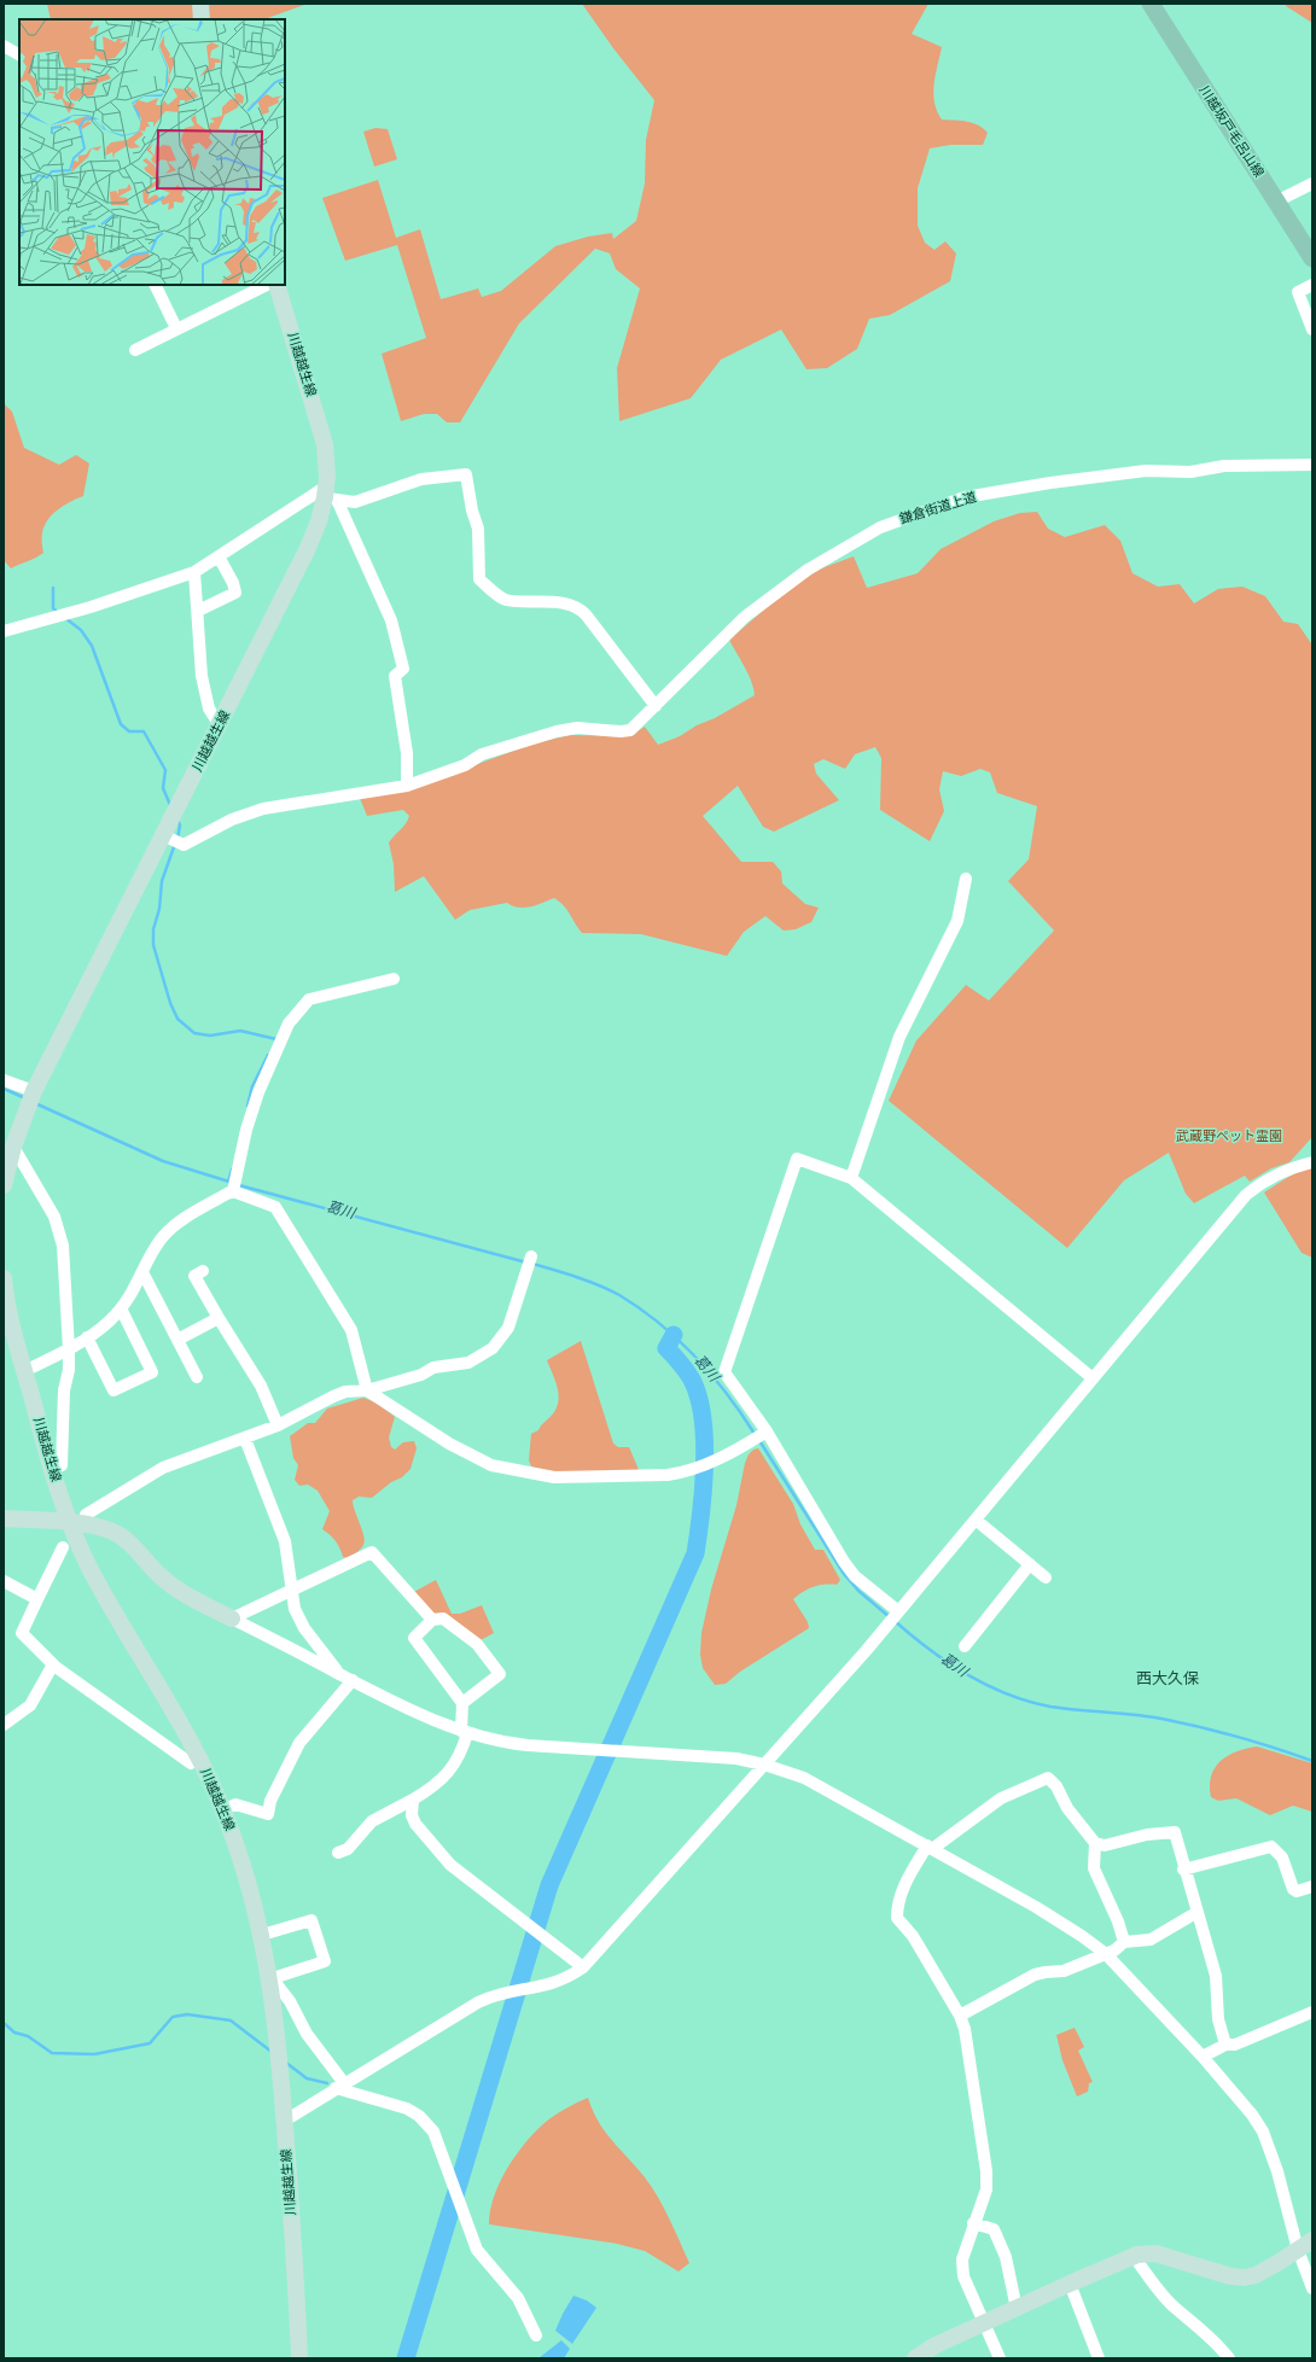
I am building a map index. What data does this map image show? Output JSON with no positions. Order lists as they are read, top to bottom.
{
  "streets": {
    "main road": ["川越坂戸毛呂山線", "川越越生線"],
    "street": ["鎌倉街道上道"]
  },
  "crossings": [
    ["川越越生線", "鎌倉街道上道"]
  ],
  "districts": ["西大久保"],
  "water": ["葛川"],
  "parks": ["武蔵野ペット霊園"]
}
